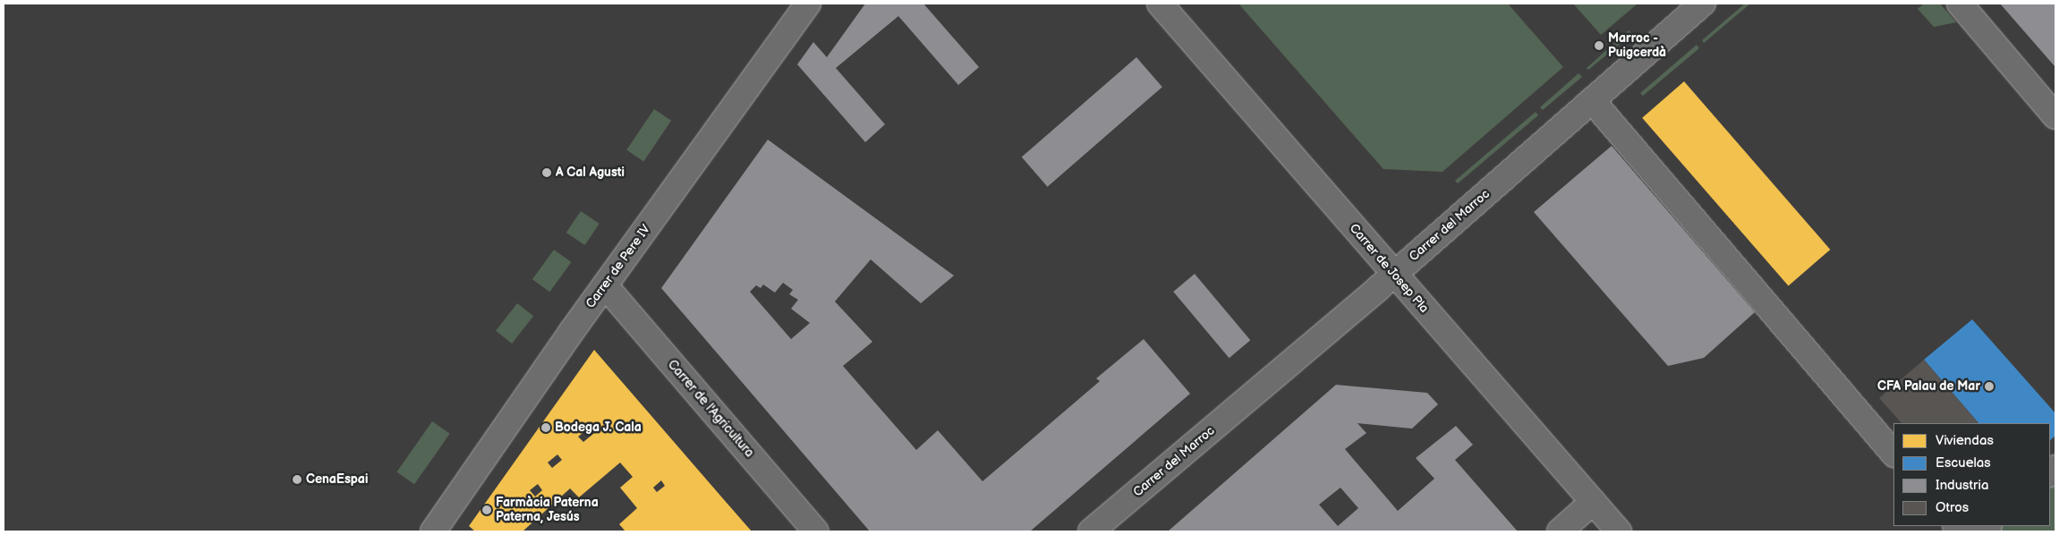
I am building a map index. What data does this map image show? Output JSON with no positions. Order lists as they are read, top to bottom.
{
  "streets": {
    "street": [
      "Carrer del Marroc",
      "Carrer de Pere IV",
      "Carrer de Josep Pla",
      "Carrer de l'Agricultura"
    ]
  },
  "crossings": [
    ["Carrer del Marroc", "Carrer de Josep Pla"],
    ["Carrer de Pere IV", "Carrer de l'Agricultura"]
  ],
  "places": [
    "Marroc - Puigcerdà",
    "A Cal Agusti",
    "CFA Palau de Mar",
    "Bodega J. Cala",
    "CenaEspai",
    "Farmàcia Paterna Paterna, Jesús"
  ],
  "legend": [
    "Viviendas",
    "Escuelas",
    "Industria",
    "Otros"
  ]
}
